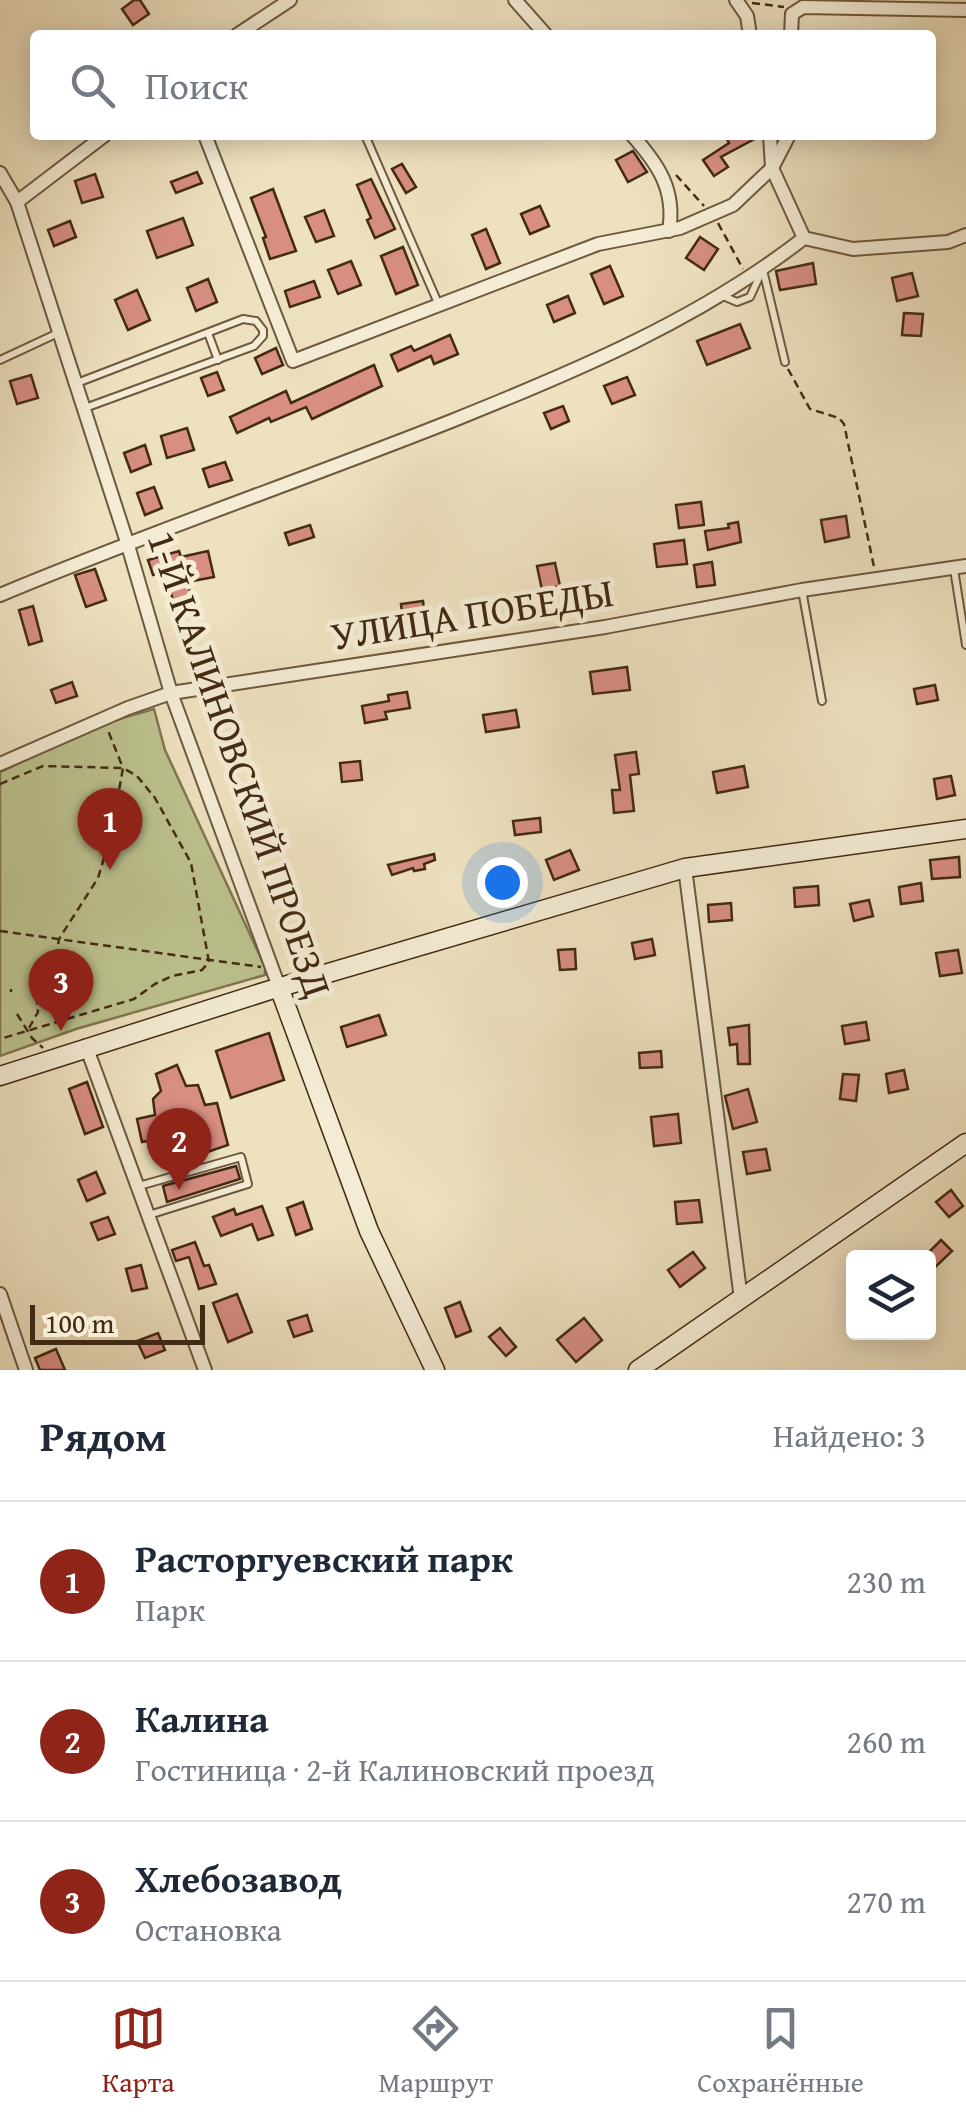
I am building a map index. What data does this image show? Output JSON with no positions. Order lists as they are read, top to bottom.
{
  "streets": {
    "street": ["УЛИЦА ПОБЕДЫ", "1-Й КАЛИНОВСКИЙ ПРОЕЗД"]
  },
  "crossings": [
    ["УЛИЦА ПОБЕДЫ", "1-Й КАЛИНОВСКИЙ ПРОЕЗД"]
  ],
  "scale_bar": "100 m",
  "page": {
    "search": "Поиск",
    "pins": ["1", "3", "2"],
    "scale": "100 m",
    "heading": ["Рядом", "Найдено: 3"],
    "list": [
      {
        "mark": "1",
        "name": "Расторгуевский парк",
        "note": "Парк",
        "value": "230 m"
      },
      {
        "mark": "2",
        "name": "Калина",
        "note": "Гостиница · 2-й Калиновский проезд",
        "value": "260 m"
      },
      {
        "mark": "3",
        "name": "Хлебозавод",
        "note": "Остановка",
        "value": "270 m"
      }
    ],
    "nav": ["Карта", "Маршрут", "Сохранённые"]
  }
}
